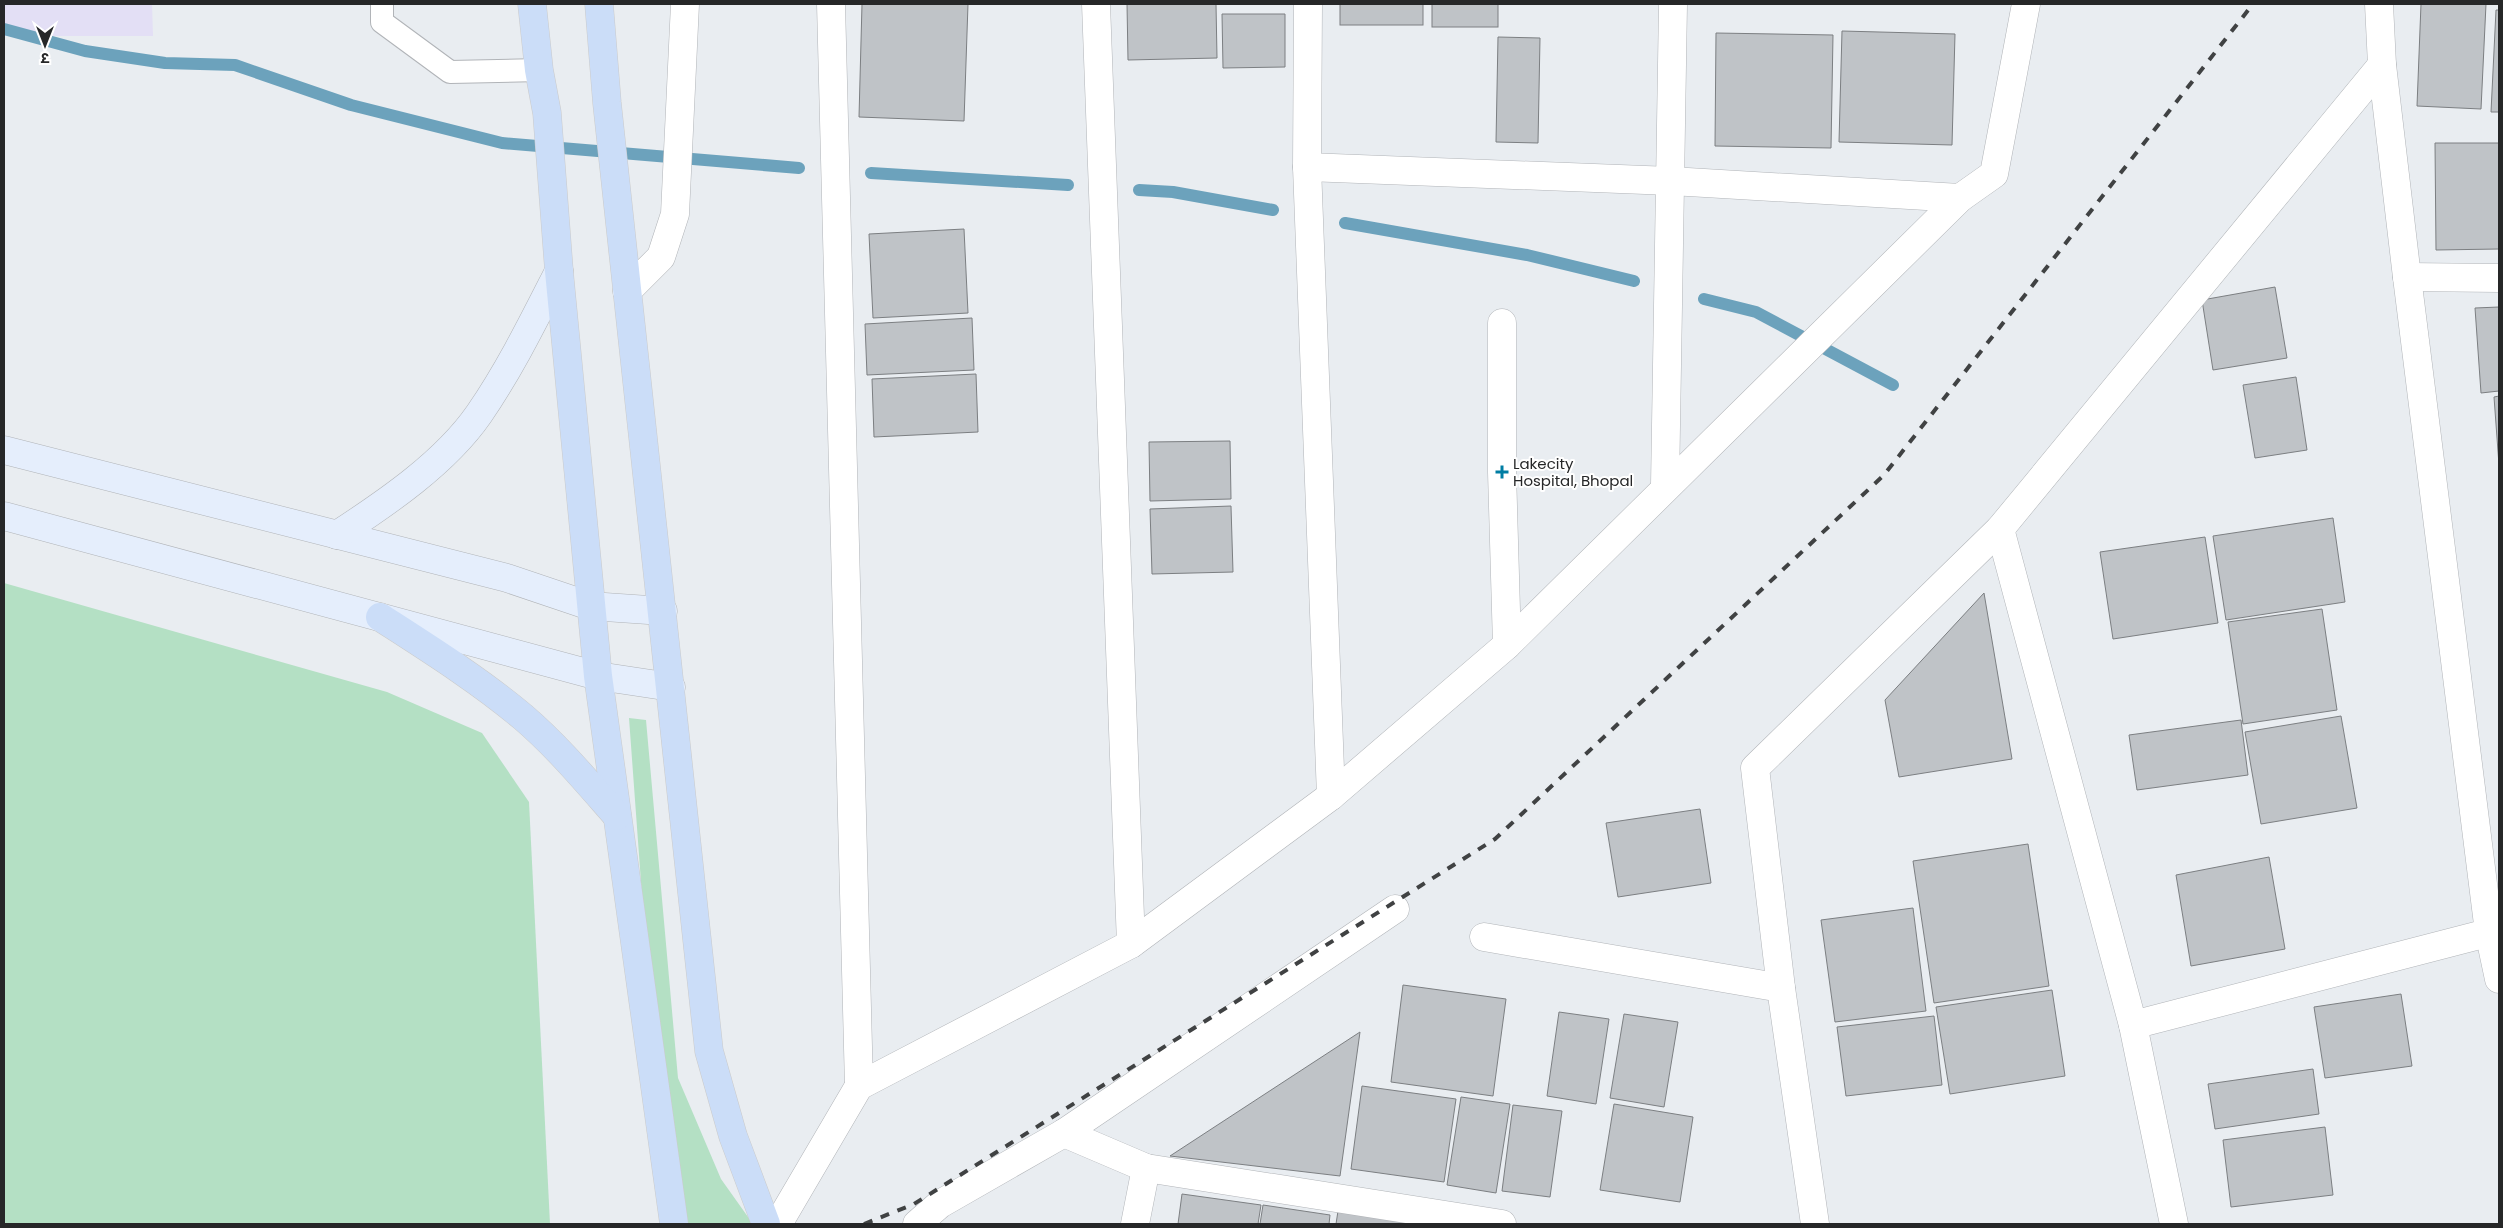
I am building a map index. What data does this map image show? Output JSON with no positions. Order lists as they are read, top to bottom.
{
  "places": {
    "health": ["Lakecity Hospital, Bhopal"]
  },
  "north": "bottom"
}
